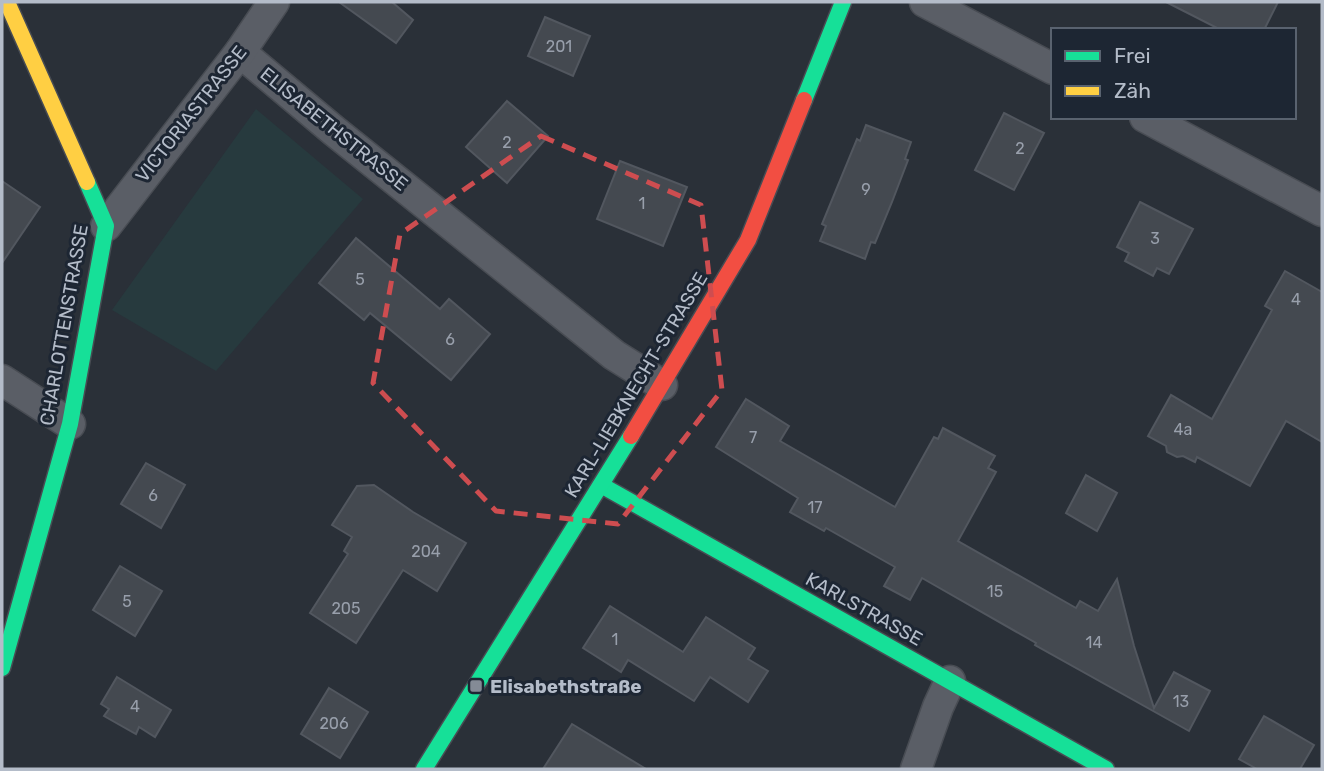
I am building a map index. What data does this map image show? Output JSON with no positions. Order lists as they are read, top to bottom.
{
  "streets": {
    "street": [
      "VICTORIASTRASSE",
      "ELISABETHSTRASSE",
      "CHARLOTTENSTRASSE",
      "KARL-LIEBKNECHT-STRASSE",
      "KARLSTRASSE"
    ]
  },
  "crossings": [
    ["VICTORIASTRASSE", "ELISABETHSTRASSE"],
    ["VICTORIASTRASSE", "CHARLOTTENSTRASSE"],
    ["ELISABETHSTRASSE", "KARL-LIEBKNECHT-STRASSE"],
    ["KARL-LIEBKNECHT-STRASSE", "KARLSTRASSE"]
  ],
  "places": {
    "transit": ["Elisabethstraße"]
  },
  "house_numbers": [
    "201",
    "2",
    "2",
    "9",
    "1",
    "3",
    "5",
    "4",
    "6",
    "4a",
    "7",
    "6",
    "17",
    "204",
    "15",
    "5",
    "205",
    "1",
    "14",
    "13",
    "4",
    "206"
  ],
  "legend": ["Frei", "Zäh"]
}
